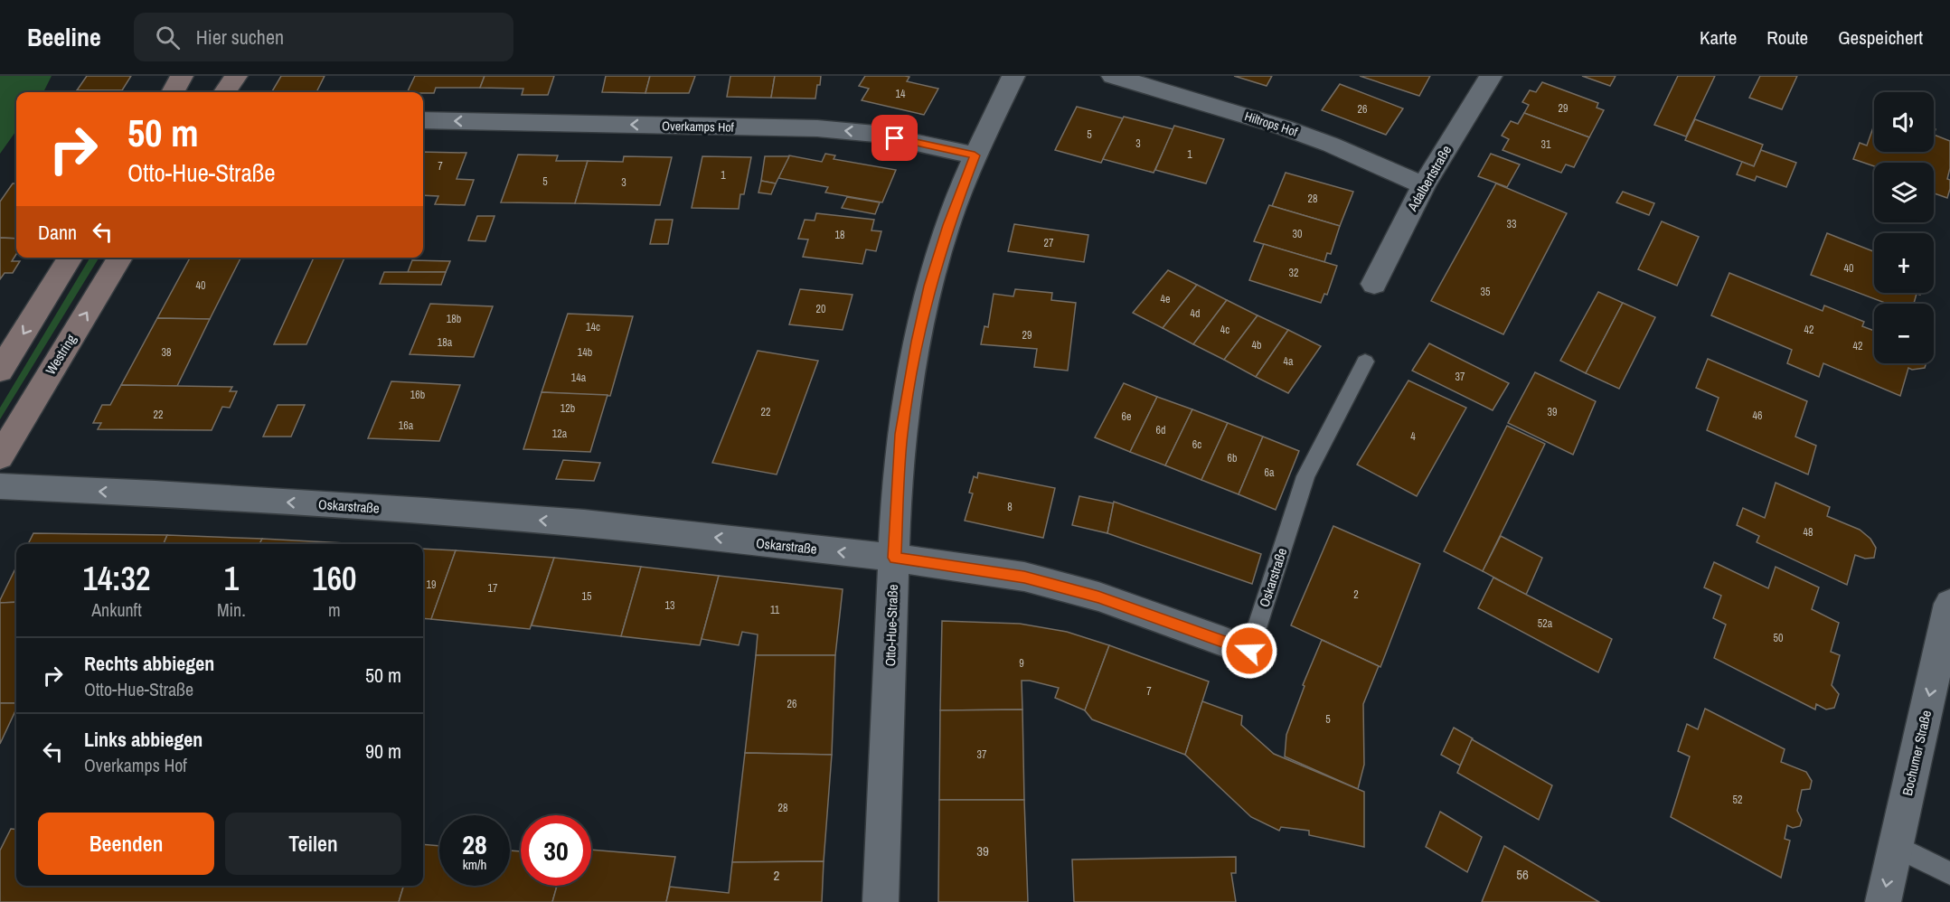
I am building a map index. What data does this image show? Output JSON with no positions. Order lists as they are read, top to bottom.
{
  "streets": {
    "main road": ["Westring"],
    "street": [
      "Hiltrops Hof",
      "Overkamps Hof",
      "Adalbertstraße",
      "Oskarstraße",
      "Otto-Hue-Straße",
      "Bochumer Straße"
    ]
  },
  "crossings": [
    ["Hiltrops Hof", "Adalbertstraße"],
    ["Overkamps Hof", "Otto-Hue-Straße"],
    ["Oskarstraße", "Otto-Hue-Straße"]
  ],
  "one_way": ["Overkamps Hof", "Oskarstraße", "Bochumer Straße"],
  "house_numbers": [
    "14",
    "29",
    "26",
    "5",
    "3",
    "31",
    "1",
    "7",
    "1",
    "5",
    "3",
    "28",
    "33",
    "30",
    "18",
    "27",
    "40",
    "32",
    "40",
    "35",
    "4e",
    "20",
    "4d",
    "18b",
    "14c",
    "4c",
    "42",
    "29",
    "18a",
    "4b",
    "42",
    "38",
    "14b",
    "4a",
    "37",
    "14a",
    "16b",
    "12b",
    "22",
    "39",
    "22",
    "46",
    "6e",
    "16a",
    "6d",
    "12a",
    "4",
    "6c",
    "6b",
    "6a",
    "8",
    "48",
    "19",
    "17",
    "2",
    "15",
    "13",
    "11",
    "52a",
    "50",
    "9",
    "7",
    "26",
    "5",
    "37",
    "52",
    "28",
    "39",
    "56",
    "2"
  ],
  "page": {
    "header": "Beeline",
    "search": "Hier suchen",
    "nav": ["Karte", "Route", "Gespeichert"],
    "map_buttons": ["+", "−"],
    "turn": ["50 m", "Otto-Hue-Straße"],
    "then": "Dann",
    "eta": [
      "14:32",
      "Ankunft",
      "1",
      "Min.",
      "160",
      "m"
    ],
    "list": [
      {
        "name": "Rechts abbiegen",
        "note": "Otto-Hue-Straße",
        "value": "50 m"
      },
      {
        "name": "Links abbiegen",
        "note": "Overkamps Hof",
        "value": "90 m"
      }
    ],
    "buttons": ["Beenden", "Teilen"],
    "speed": "28 km/h",
    "limit": "30"
  }
}
